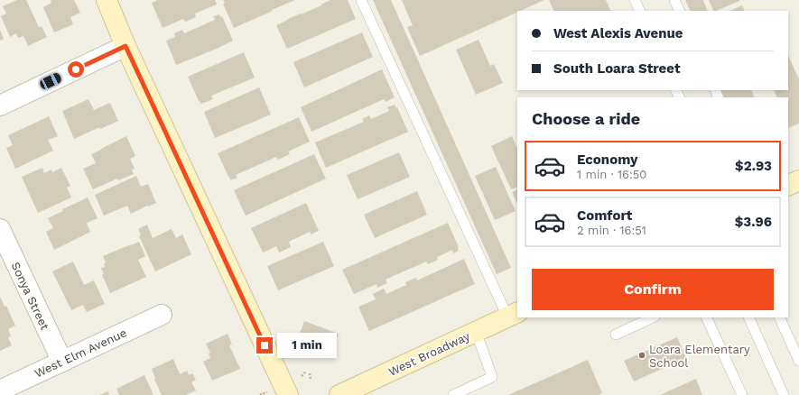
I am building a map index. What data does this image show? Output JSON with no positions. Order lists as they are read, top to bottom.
{
  "streets": {
    "street": ["Sonya Street", "West Elm Avenue", "West Broadway"]
  },
  "crossings": [
    ["Sonya Street", "West Elm Avenue"]
  ],
  "places": ["Loara Elementary School"],
  "page": {
    "banner": ["West Alexis Avenue", "South Loara Street"],
    "heading": "Choose a ride",
    "list": [
      {
        "name": "Economy",
        "note": "1 min · 16:50",
        "value": "$2.93"
      },
      {
        "name": "Comfort",
        "note": "2 min · 16:51",
        "value": "$3.96"
      }
    ],
    "buttons": "Confirm",
    "bubble": "1 min"
  }
}
